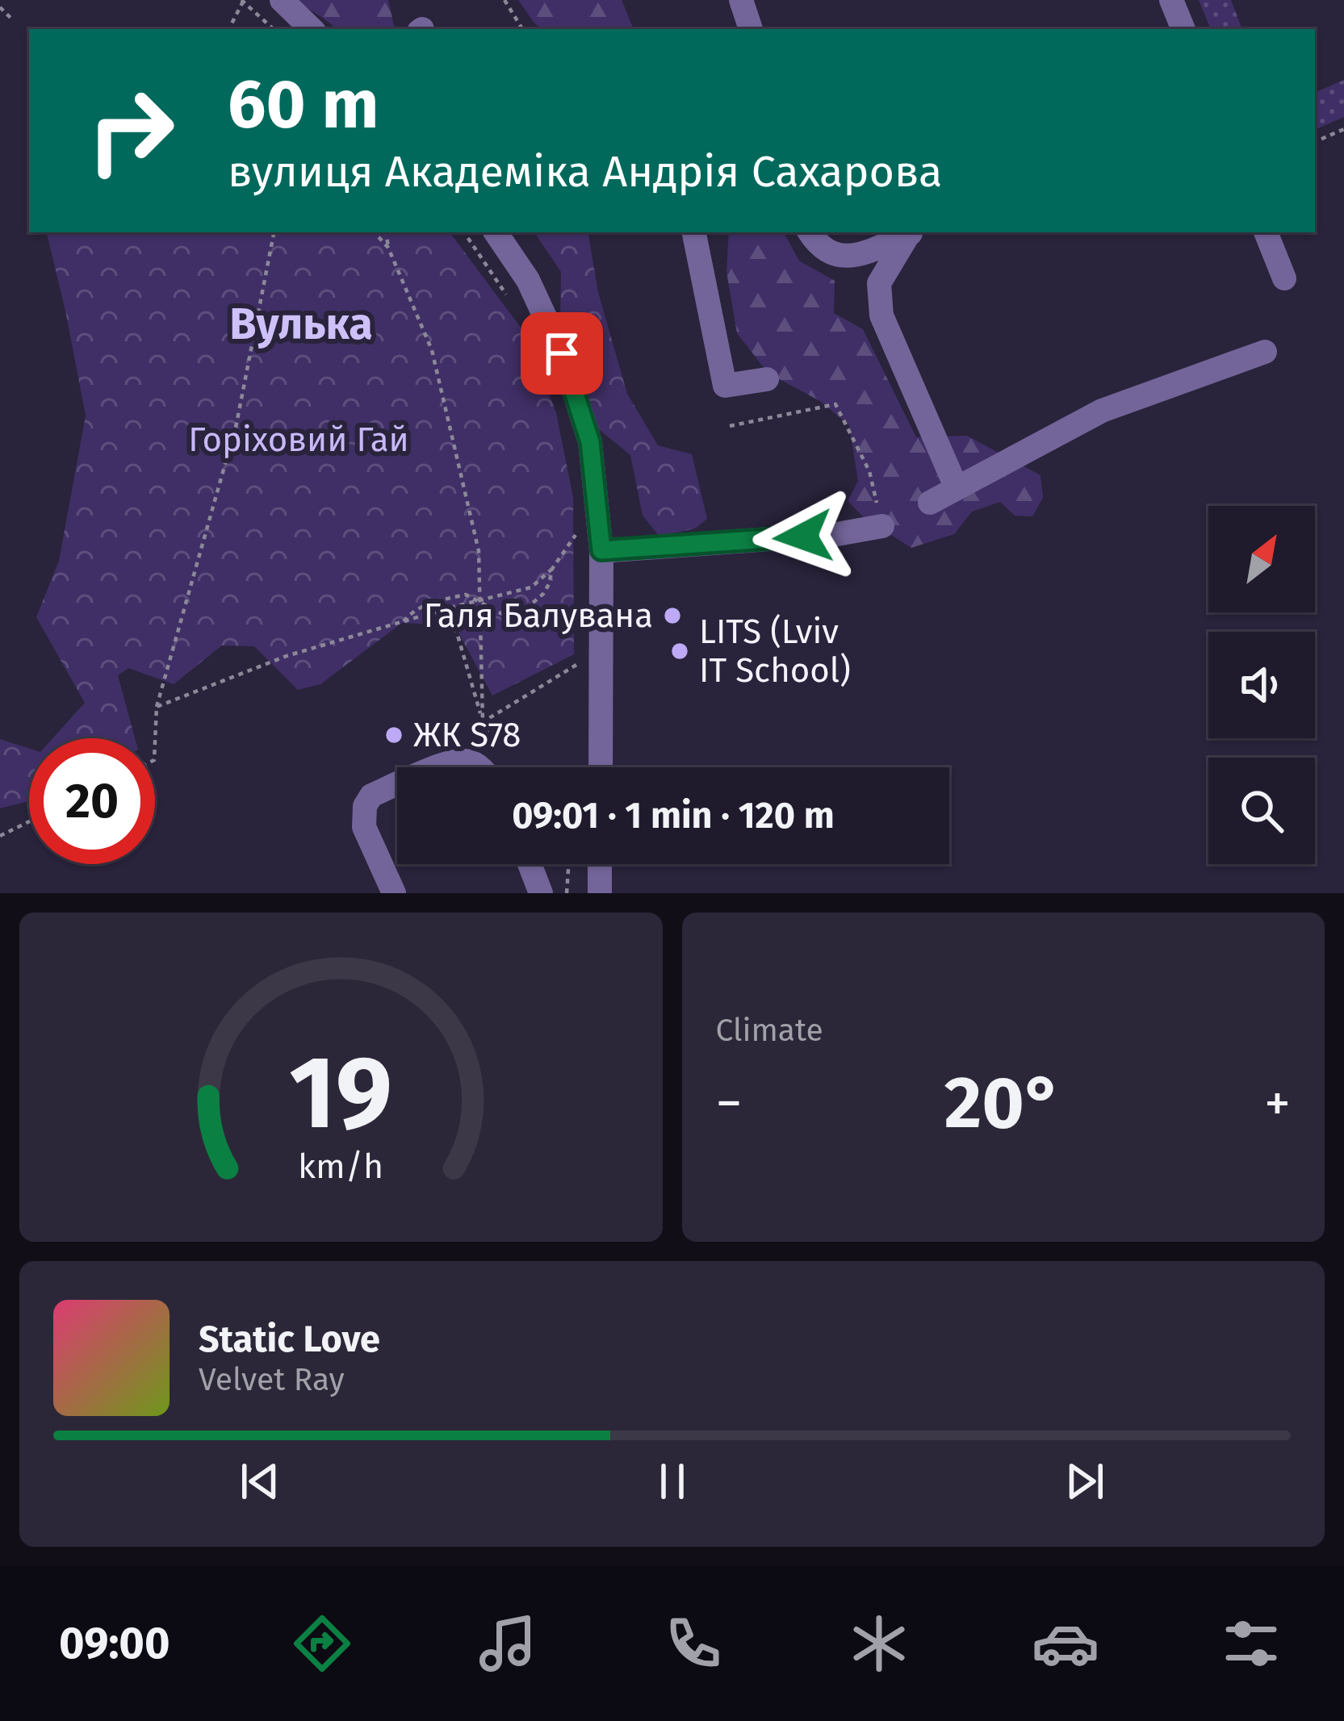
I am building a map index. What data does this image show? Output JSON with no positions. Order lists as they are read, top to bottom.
{
  "districts": ["Вулька"],
  "parks": ["Горіховий Гай"],
  "places": ["Галя Балувана", "LITS (Lviv IT School)", "ЖК S78"],
  "north": "top right",
  "page": {
    "turn": ["60 m", "вулиця Академіка Андрія Сахарова"],
    "limit": "20",
    "trip": "09:01 · 1 min · 120 m",
    "tile": "Climate",
    "heat": ["−", "20°", "+"],
    "song": ["Static Love", "Velvet Ray"],
    "tabs": "09:00",
    "gauge": ["19", "km/h"]
  }
}
